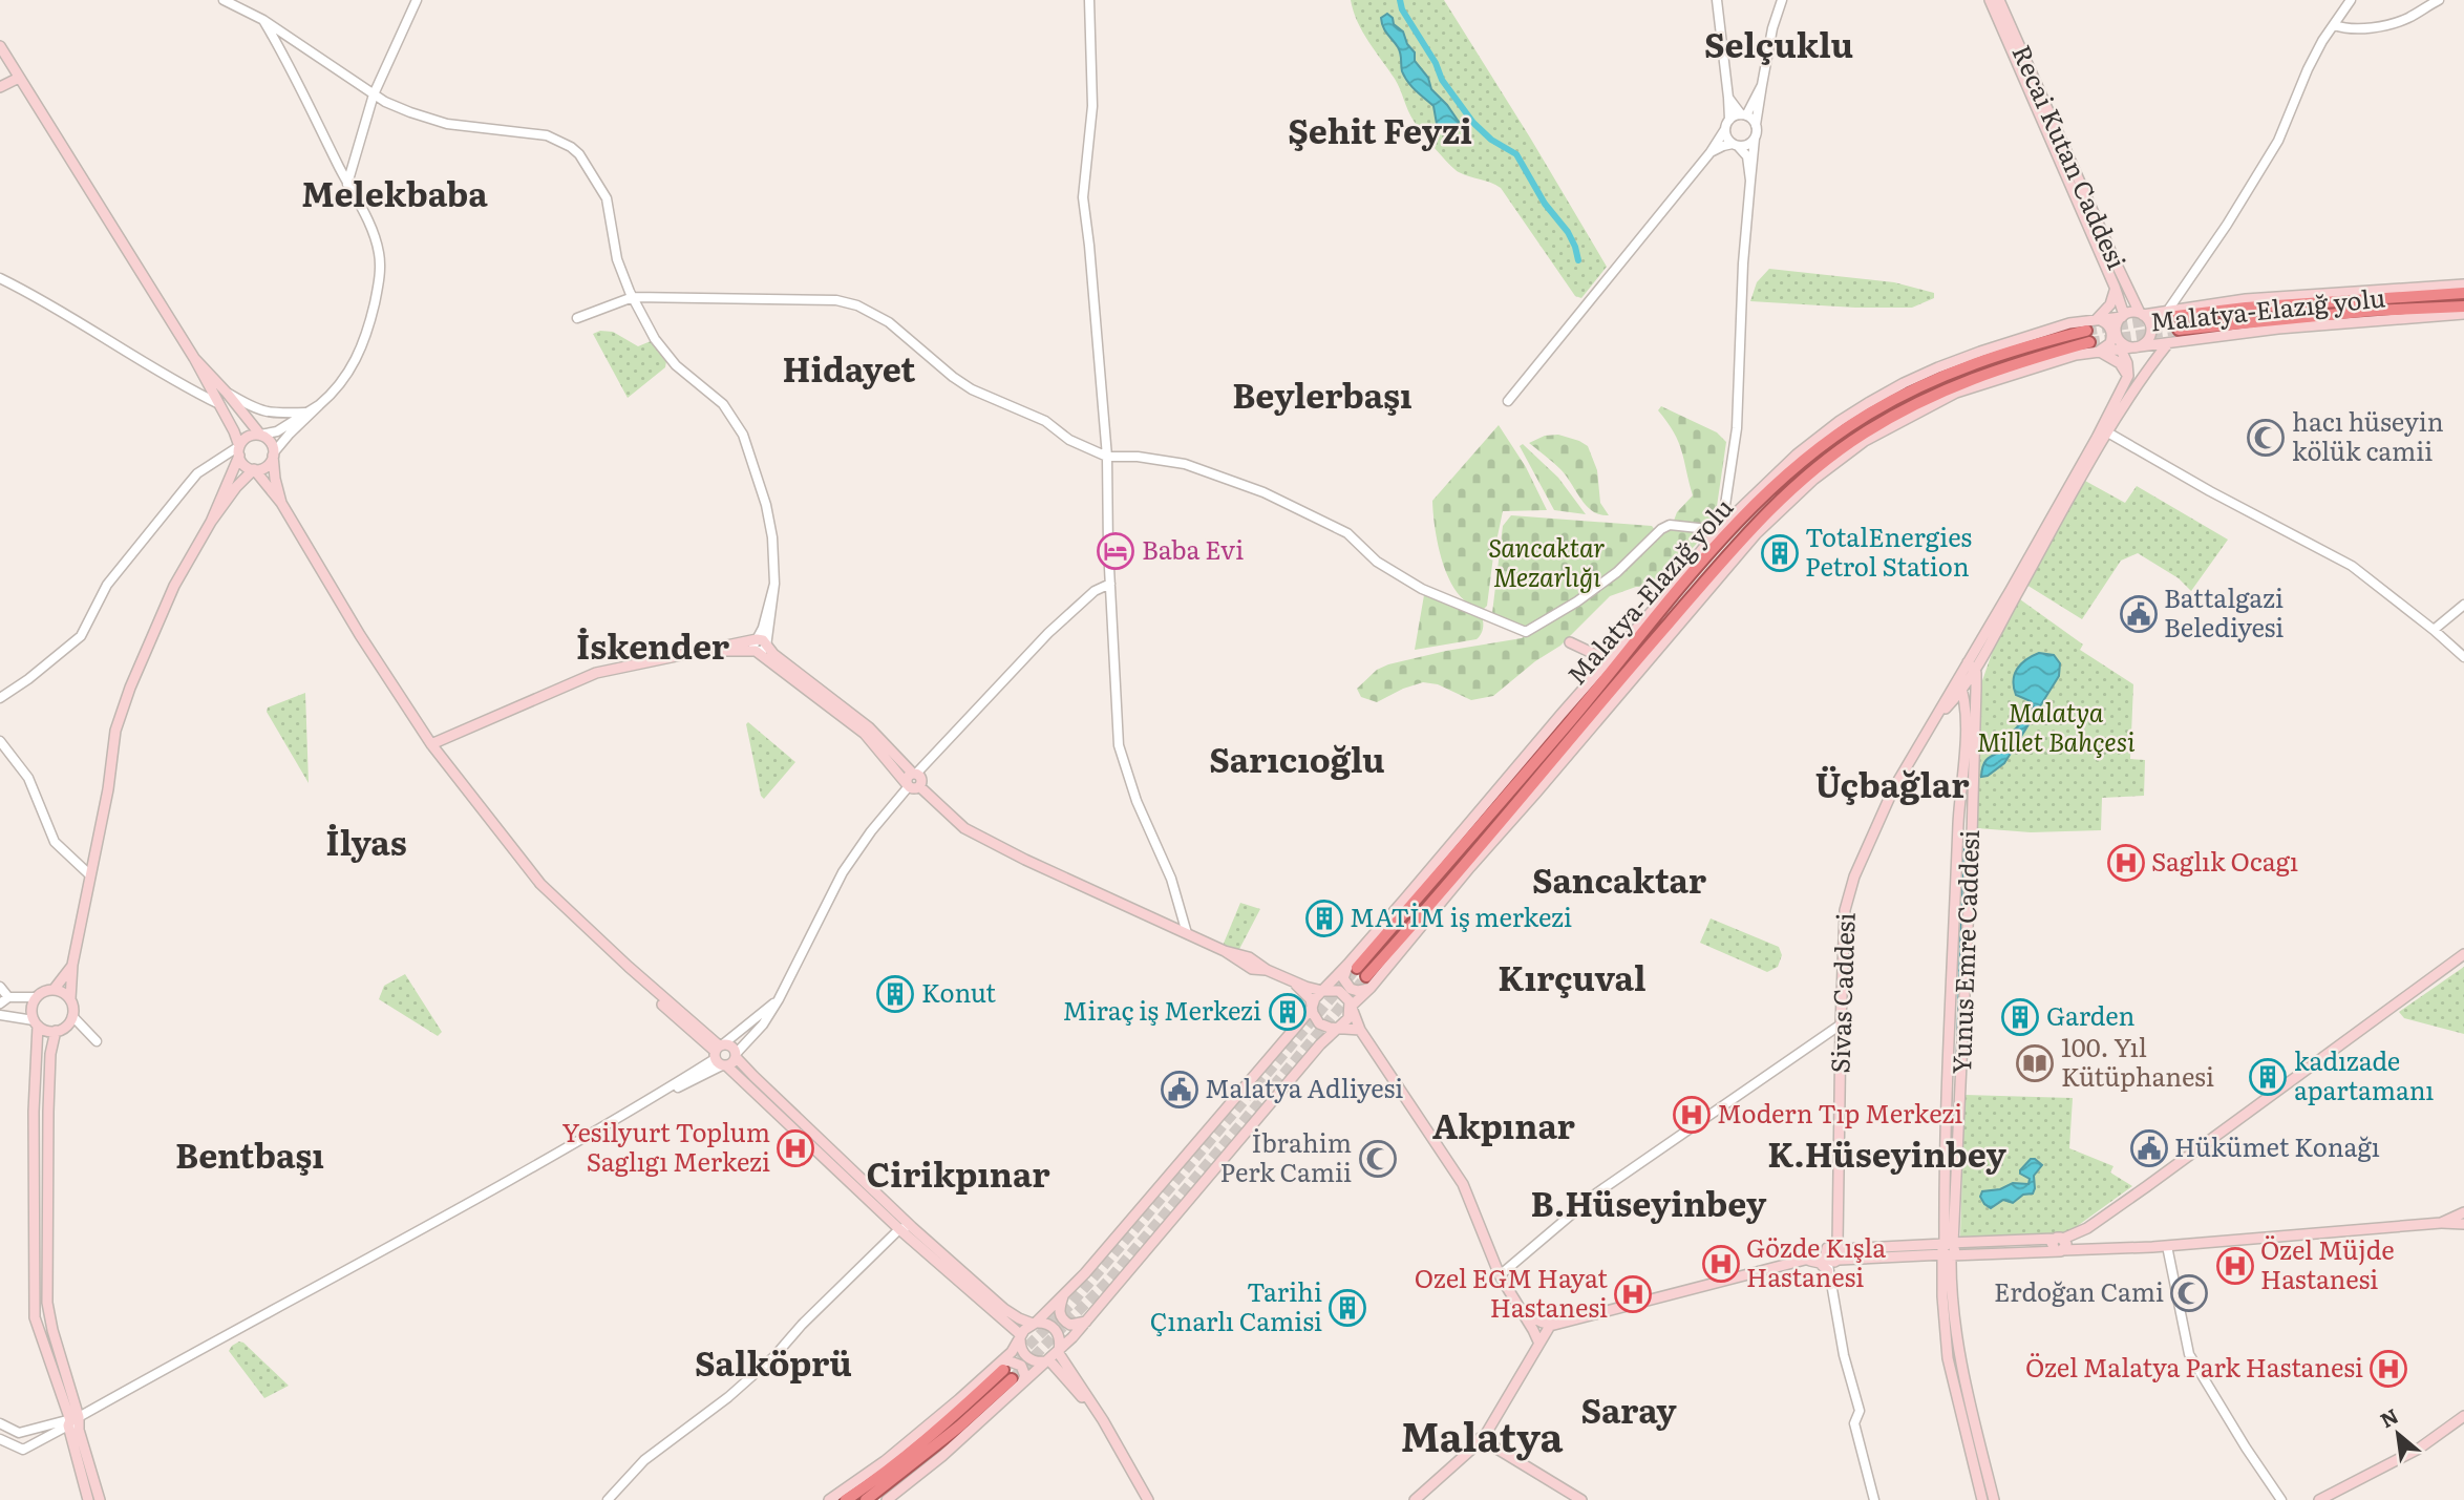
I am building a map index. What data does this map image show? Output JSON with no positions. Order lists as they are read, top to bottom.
{
  "streets": {
    "highway": ["Malatya-Elazığ yolu"],
    "main road": ["Recai Kutan Caddesi", "Yunus Emre Caddesi", "Sivas Caddesi"]
  },
  "crossings": [
    ["Recai Kutan Caddesi", "Malatya-Elazığ yolu"]
  ],
  "districts": [
    "Selçuklu",
    "Şehit Feyzi",
    "Melekbaba",
    "Hidayet",
    "Beylerbaşı",
    "İskender",
    "Sarıcıoğlu",
    "Üçbağlar",
    "İlyas",
    "Sancaktar",
    "Kırçuval",
    "Akpınar",
    "K.Hüseyinbey",
    "Bentbaşı",
    "Cirikpınar",
    "B.Hüseyinbey",
    "Salköprü",
    "Saray",
    "Malatya"
  ],
  "parks": ["Sancaktar Mezarlığı", "Malatya Millet Bahçesi"],
  "places": {
    "mosque": ["hacı hüseyin kölük camii", "İbrahim Perk Camii", "Erdoğan Cami"],
    "hotel": ["Baba Evi"],
    "building": [
      "TotalEnergies Petrol Station",
      "MATİM iş merkezi",
      "Konut",
      "Miraç iş Merkezi",
      "Garden",
      "kadızade apartamanı",
      "Tarihi Çınarlı Camisi"
    ],
    "public building": ["Battalgazi Belediyesi", "Malatya Adliyesi", "Hükümet Konağı"],
    "hospital": [
      "Saglık Ocagı",
      "Modern Tıp Merkezi",
      "Yesilyurt Toplum Saglıgı Merkezi",
      "Gözde Kışla Hastanesi",
      "Özel Müjde Hastanesi",
      "Ozel EGM Hayat Hastanesi",
      "Özel Malatya Park Hastanesi"
    ],
    "library": ["100. Yıl Kütüphanesi"]
  },
  "north": "top left"
}
